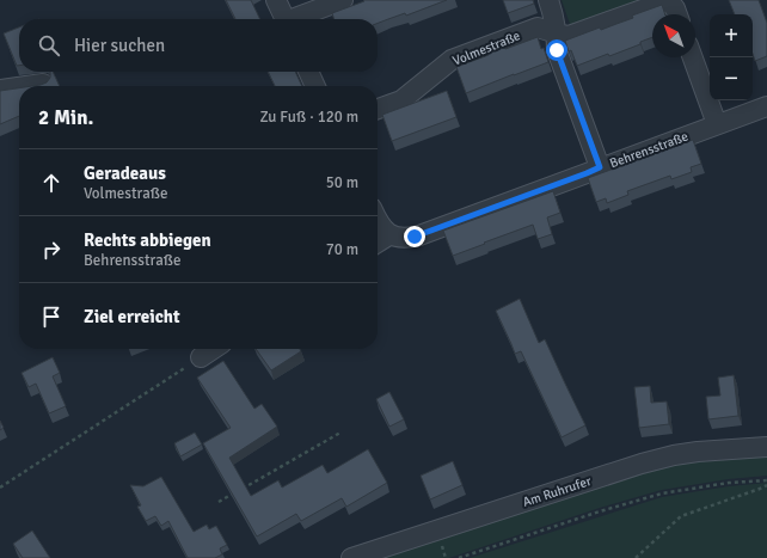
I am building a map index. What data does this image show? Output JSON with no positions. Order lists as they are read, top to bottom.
{
  "streets": {
    "street": ["Volmestraße", "Behrensstraße", "Am Ruhrufer"]
  },
  "north": "top left",
  "page": {
    "map_buttons": ["+", "−"],
    "search": "Hier suchen",
    "heading": ["2 Min.", "Zu Fuß · 120 m"],
    "list": [
      ["Geradeaus", "Volmestraße", "50 m"],
      ["Rechts abbiegen", "Behrensstraße", "70 m"],
      "Ziel erreicht"
    ]
  }
}
